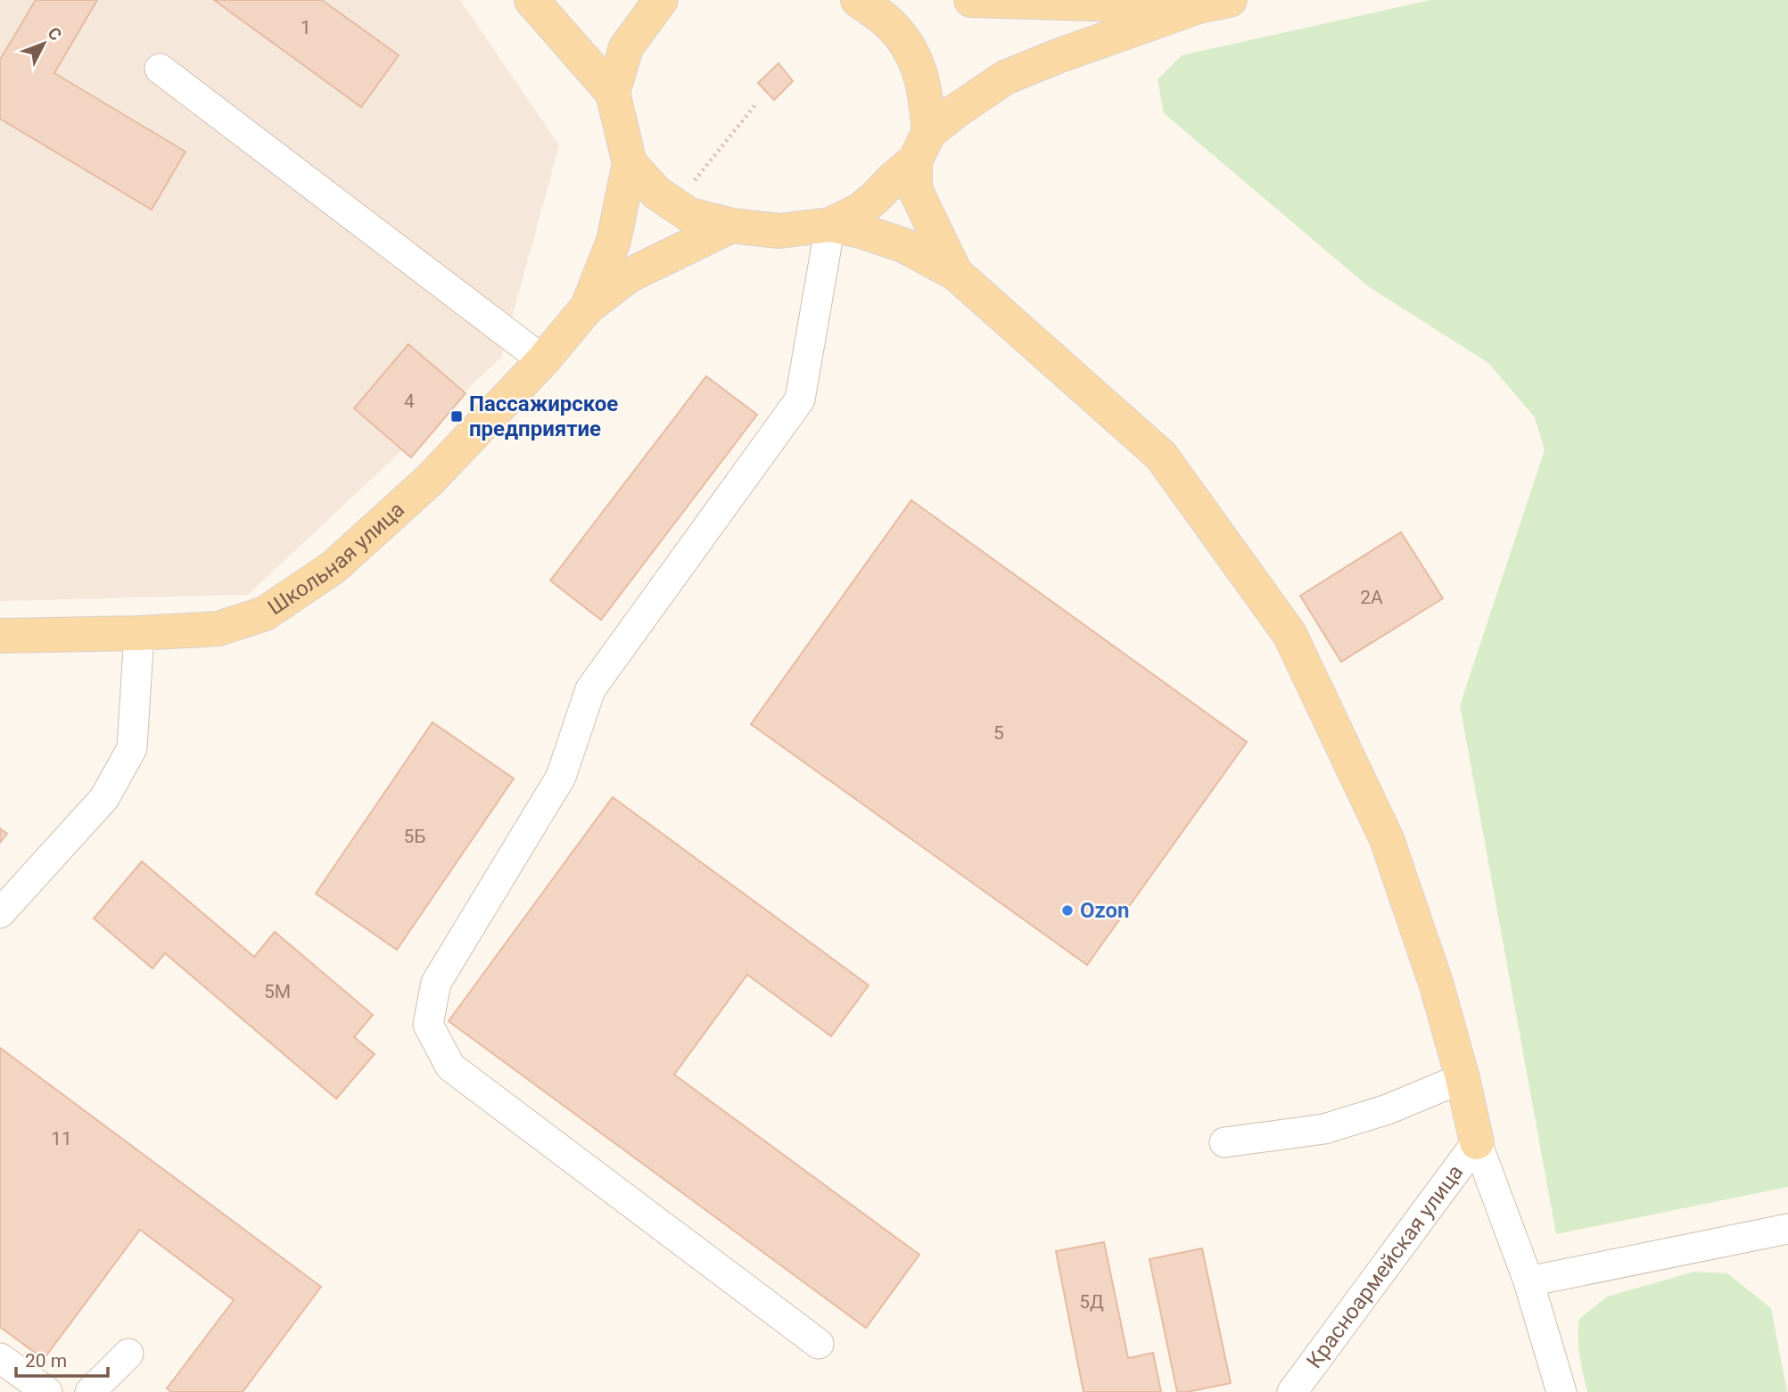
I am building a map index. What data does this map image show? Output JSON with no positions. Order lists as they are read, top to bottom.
{
  "streets": {
    "main road": ["Школьная улица"],
    "street": ["Красноармейская улица"]
  },
  "places": {
    "transit": ["Пассажирское предприятие"],
    "other": ["Ozon"]
  },
  "house_numbers": [
    "1",
    "4",
    "2А",
    "5",
    "5Б",
    "5М",
    "11",
    "5Д"
  ],
  "scale_bar": "20 m",
  "north": "top right"
}
